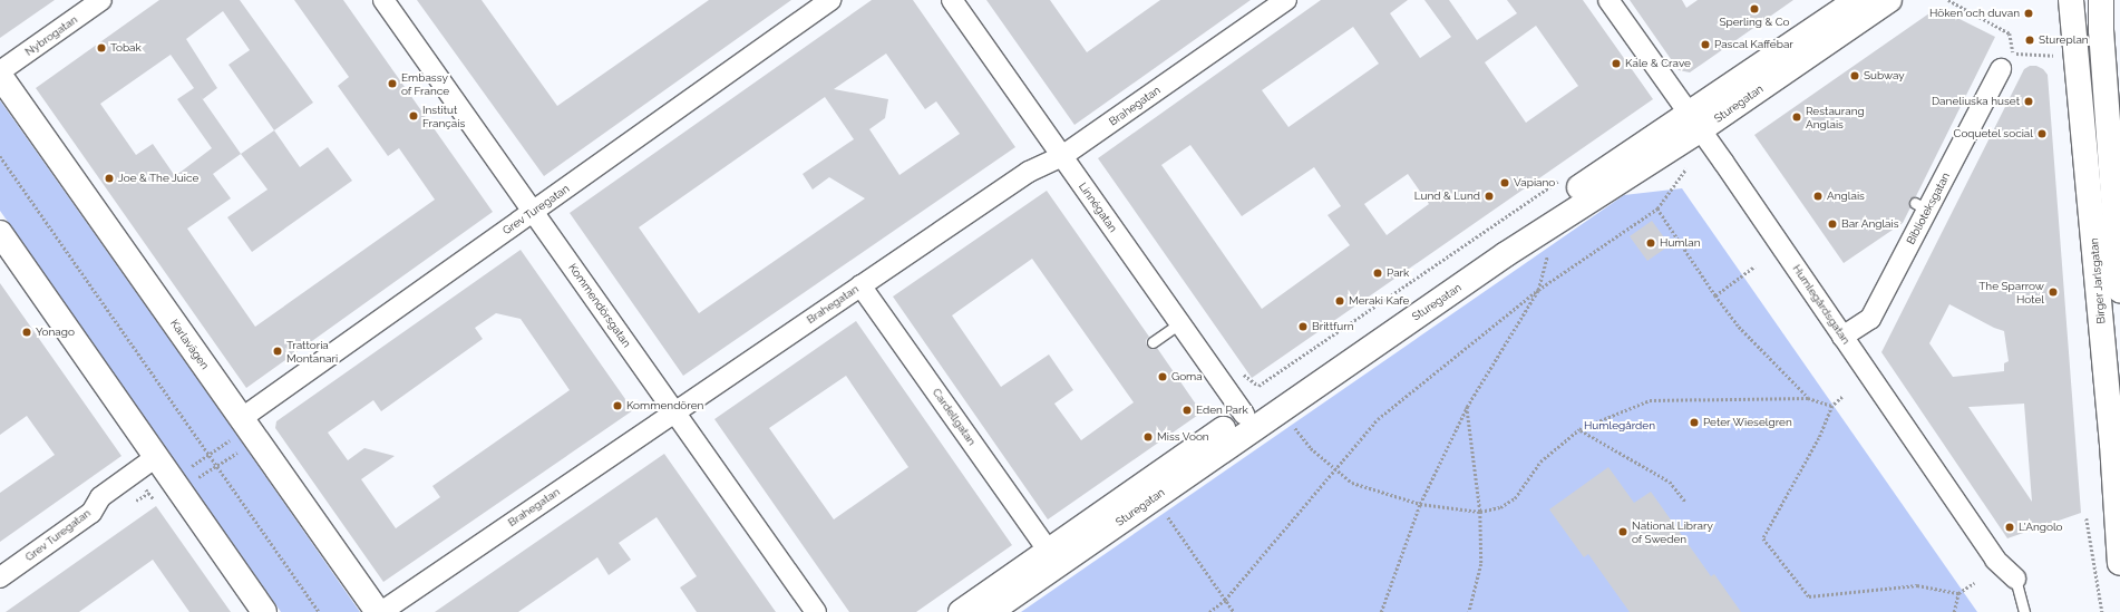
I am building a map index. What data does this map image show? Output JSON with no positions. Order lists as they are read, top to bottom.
{
  "streets": {
    "street": [
      "Nybrogatan",
      "Sturegatan",
      "Brahegatan",
      "Linnégatan",
      "Biblioteksgatan",
      "Grev Turegatan",
      "Birger Jarlsgatan",
      "Humlegårdsgatan",
      "Kommendörsgatan",
      "Karlavägen",
      "Cardellgatan"
    ]
  },
  "crossings": [
    ["Sturegatan", "Linnégatan"],
    ["Sturegatan", "Humlegårdsgatan"],
    ["Sturegatan", "Cardellgatan"],
    ["Brahegatan", "Linnégatan"],
    ["Brahegatan", "Kommendörsgatan"],
    ["Brahegatan", "Karlavägen"],
    ["Brahegatan", "Cardellgatan"],
    ["Biblioteksgatan", "Humlegårdsgatan"],
    ["Grev Turegatan", "Kommendörsgatan"],
    ["Grev Turegatan", "Karlavägen"]
  ],
  "parks": ["Humlegården"],
  "places": [
    "Sperling & Co",
    "Höken och duvan",
    "Stureplan",
    "Pascal Kaffebar",
    "Tobak",
    "Kale & Crave",
    "Subway",
    "Embassy of France",
    "Daneliuska huset",
    "Institut Français",
    "Restaurang Anglais",
    "Coquetel social",
    "Joe & The Juice",
    "Vapiano",
    "Lund & Lund",
    "Anglais",
    "Bar Anglais",
    "Humlan",
    "Park",
    "The Sparrow Hotel",
    "Meraki Kafe",
    "Brittfurn",
    "Yonago",
    "Trattoria Montanari",
    "Goma",
    "Kommendören",
    "Eden Park",
    "Peter Wieselgren",
    "Miss Voon",
    "L'Angolo",
    "National Library of Sweden"
  ]
}
